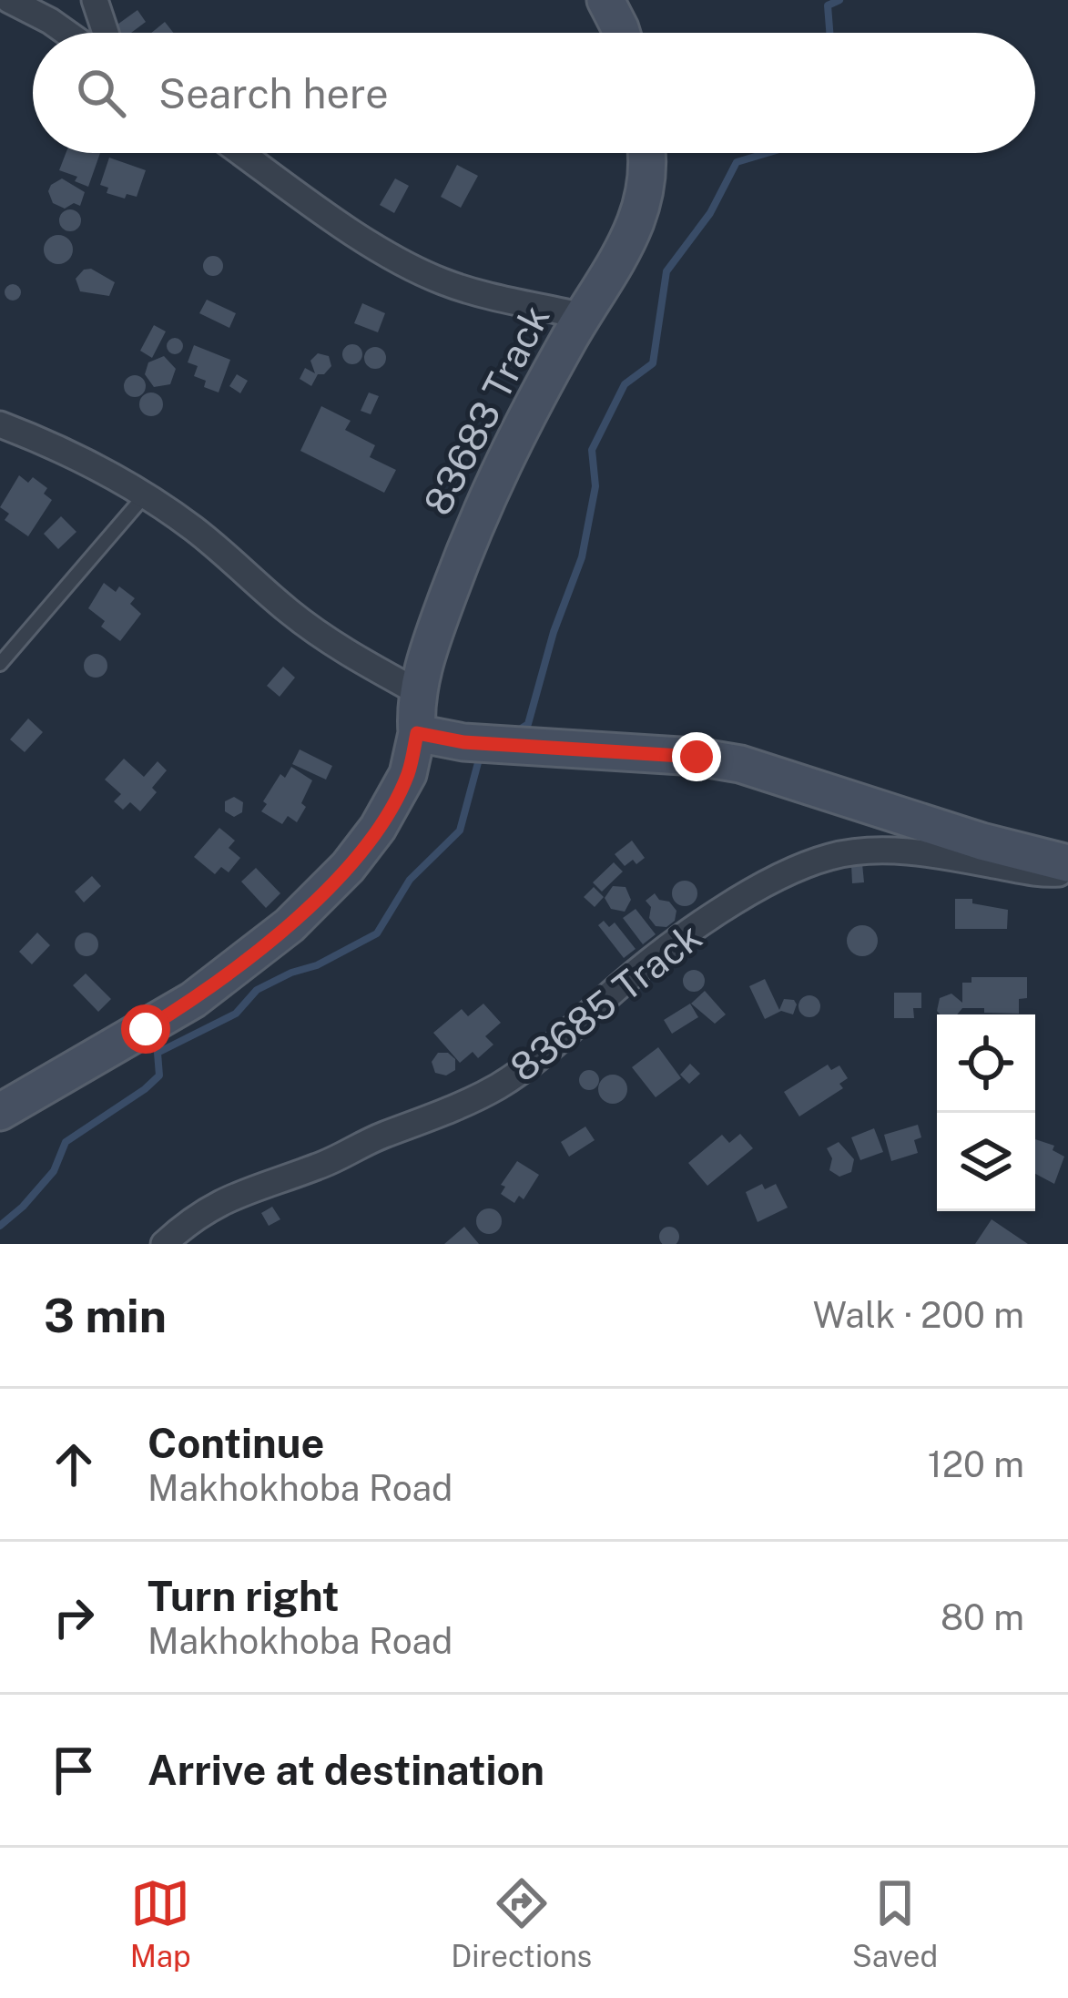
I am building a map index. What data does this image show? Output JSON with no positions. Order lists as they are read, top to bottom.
{
  "streets": {
    "street": ["83683 Track", "83685 Track"]
  },
  "page": {
    "search": "Search here",
    "heading": ["3 min", "Walk · 200 m"],
    "list": [
      ["Continue", "Makhokhoba Road", "120 m"],
      ["Turn right", "Makhokhoba Road", "80 m"],
      "Arrive at destination"
    ],
    "nav": ["Map", "Directions", "Saved"]
  }
}
